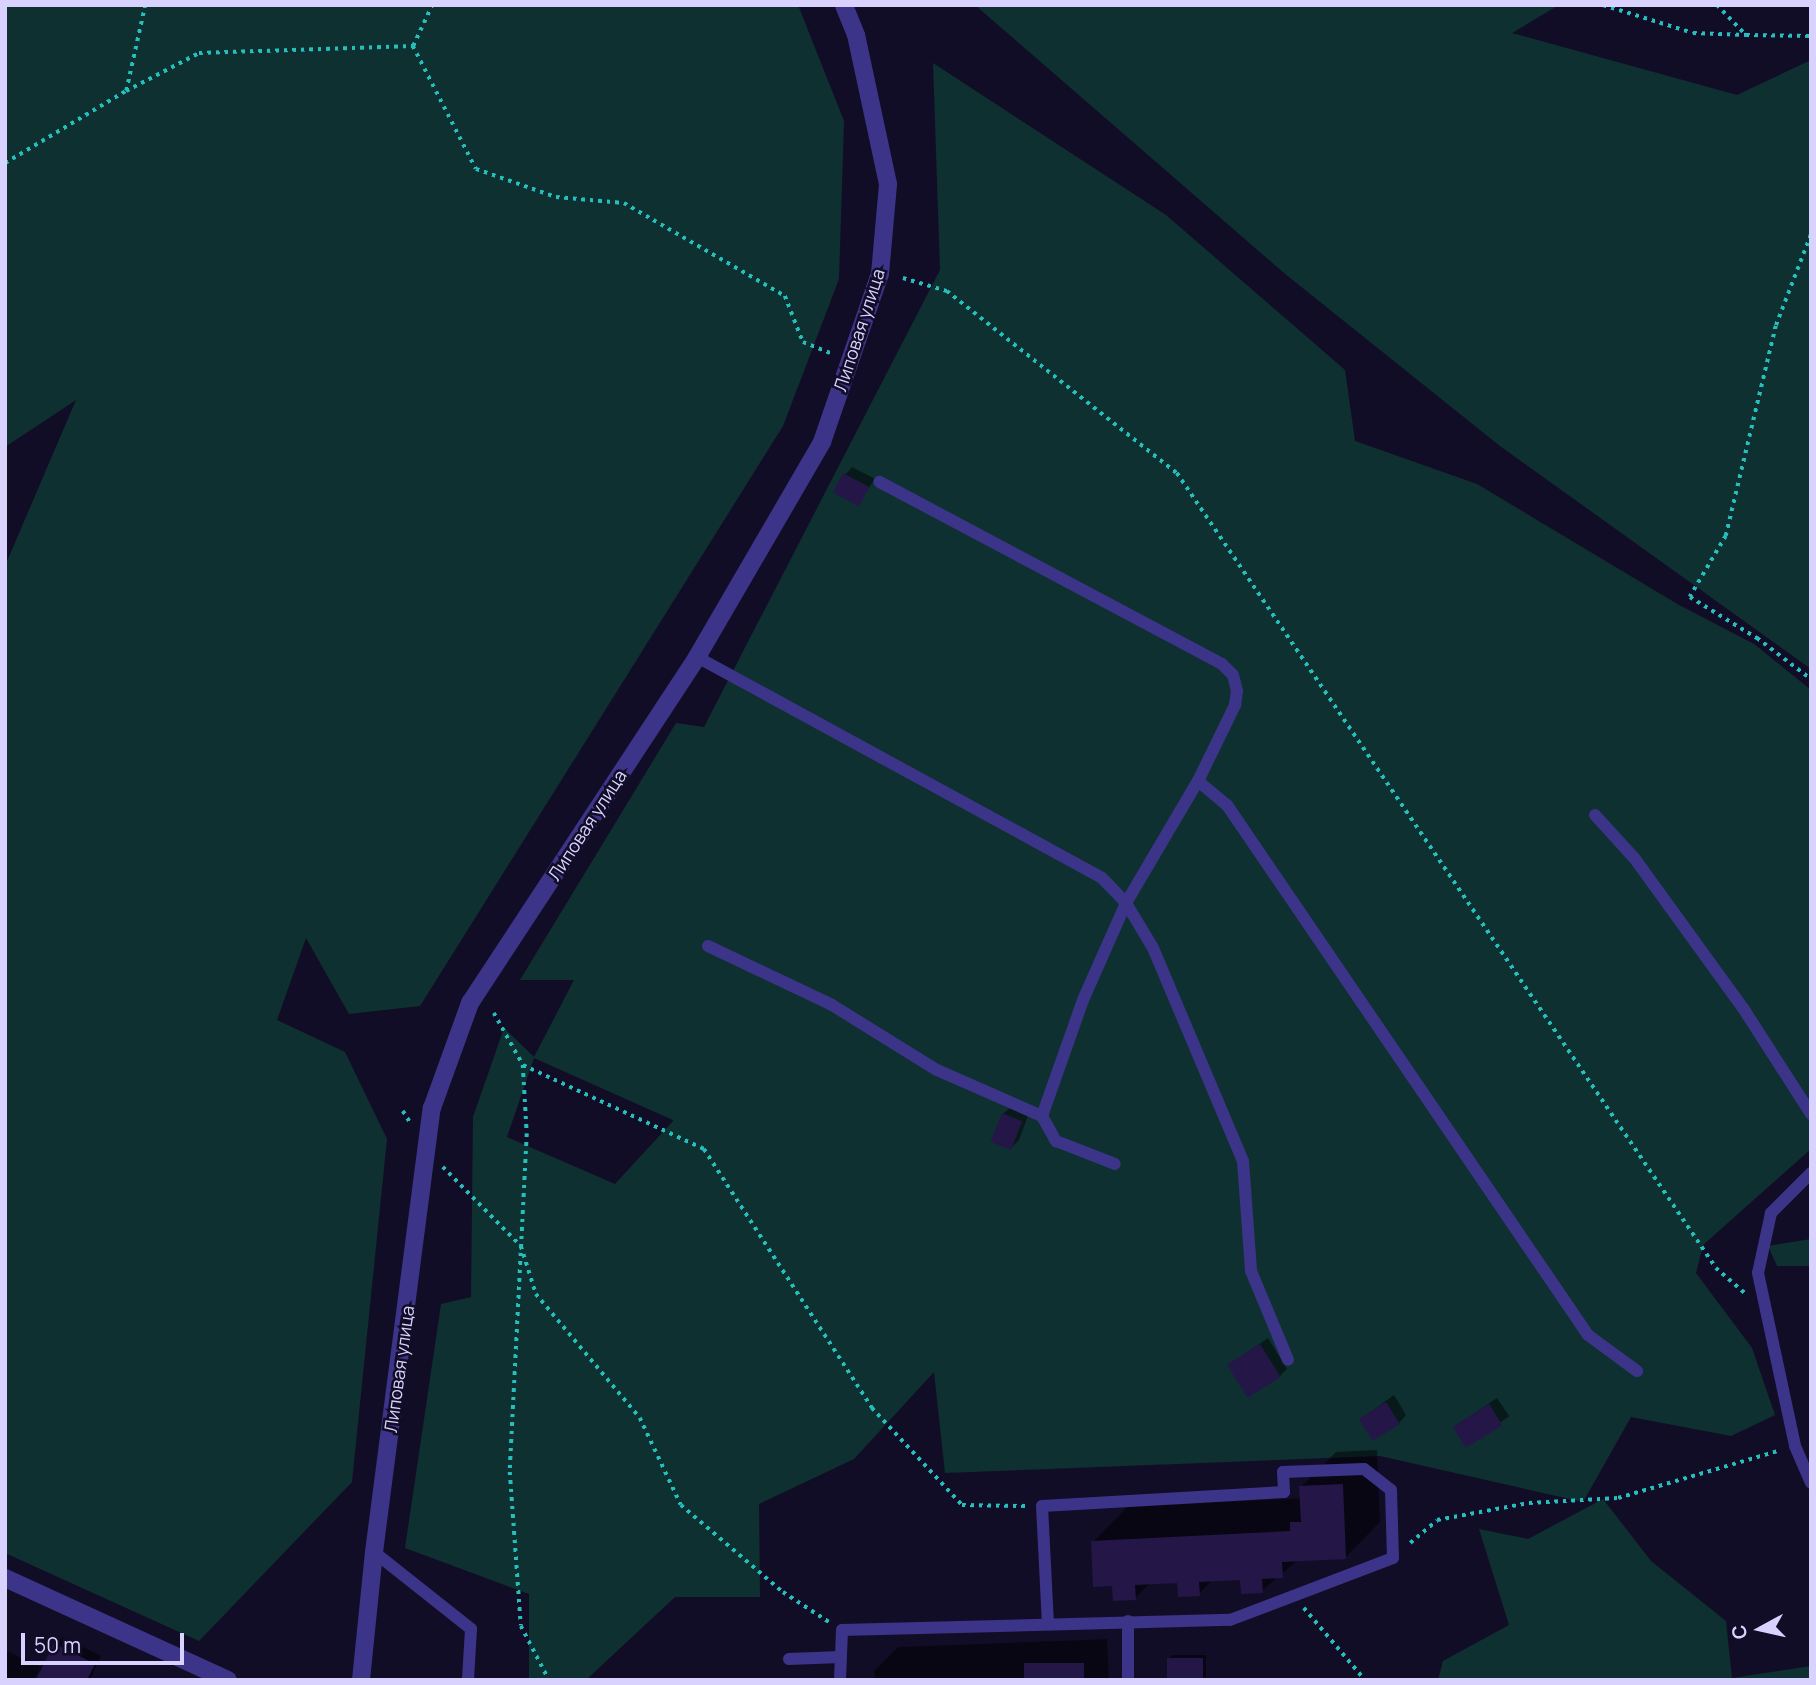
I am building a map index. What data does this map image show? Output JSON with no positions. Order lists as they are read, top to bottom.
{
  "streets": {
    "street": ["Липовая улица"]
  },
  "scale_bar": "50 m",
  "north": "left"
}
